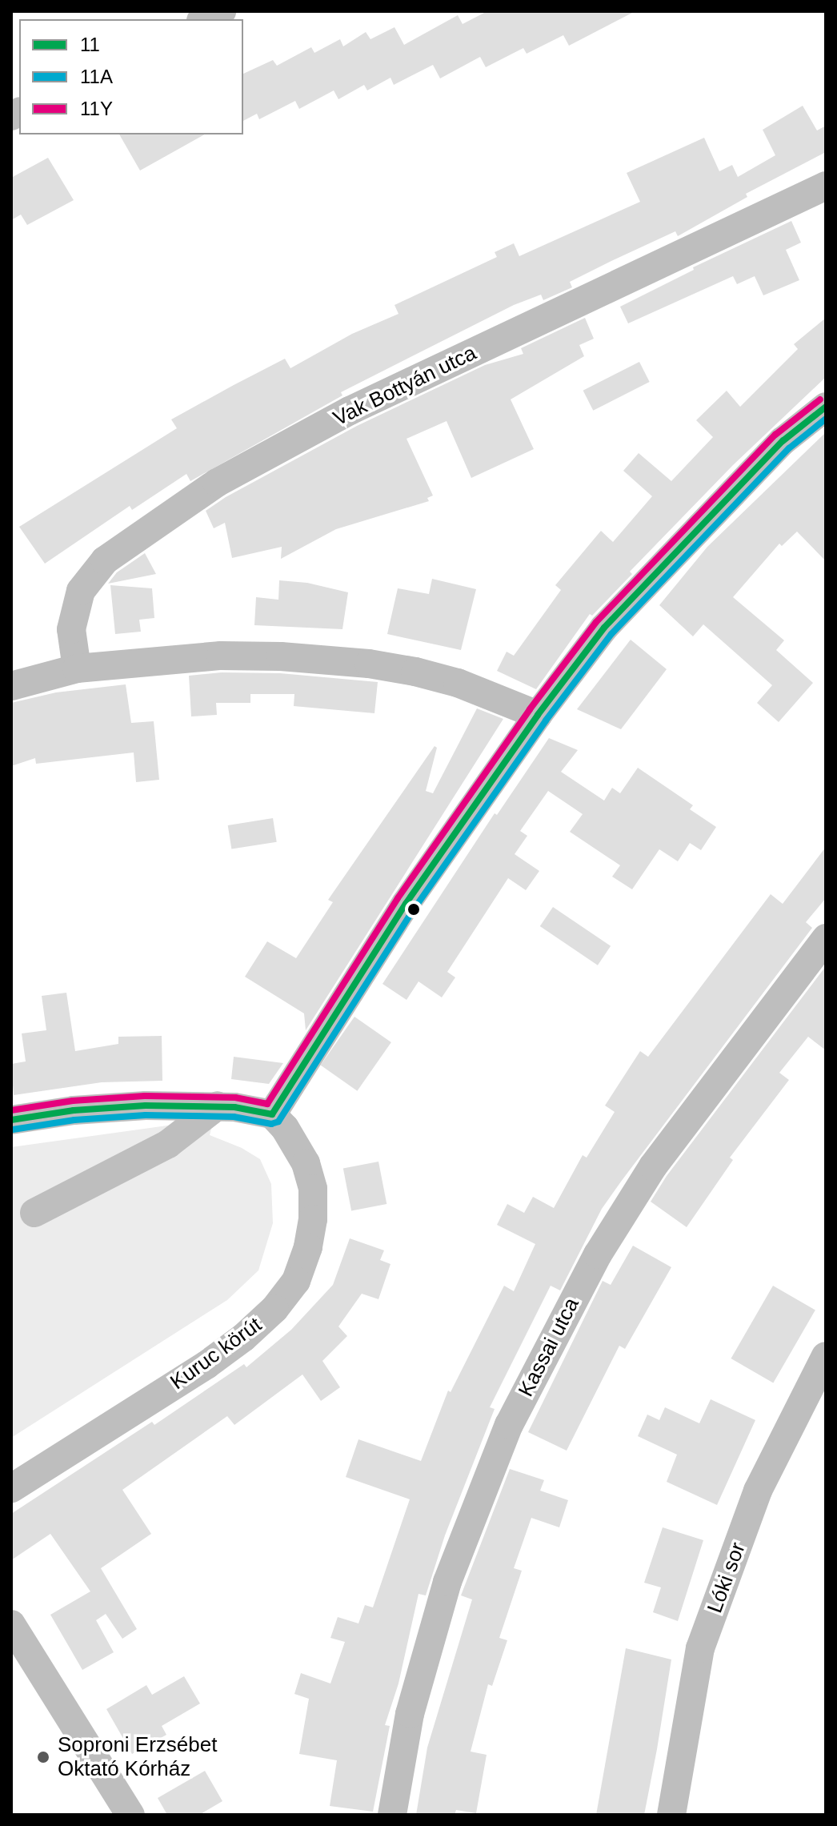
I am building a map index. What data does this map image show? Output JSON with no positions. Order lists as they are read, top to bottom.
{
  "streets": {
    "street": [
      "Vak Bottyán utca",
      "Kassai utca",
      "Kuruc körút",
      "Lóki sor"
    ]
  },
  "places": ["Soproni Erzsébet Oktató Kórház"],
  "lines": ["transit line 11Y", "transit line 11", "transit line 11A"],
  "legend": ["11", "11A", "11Y"]
}
